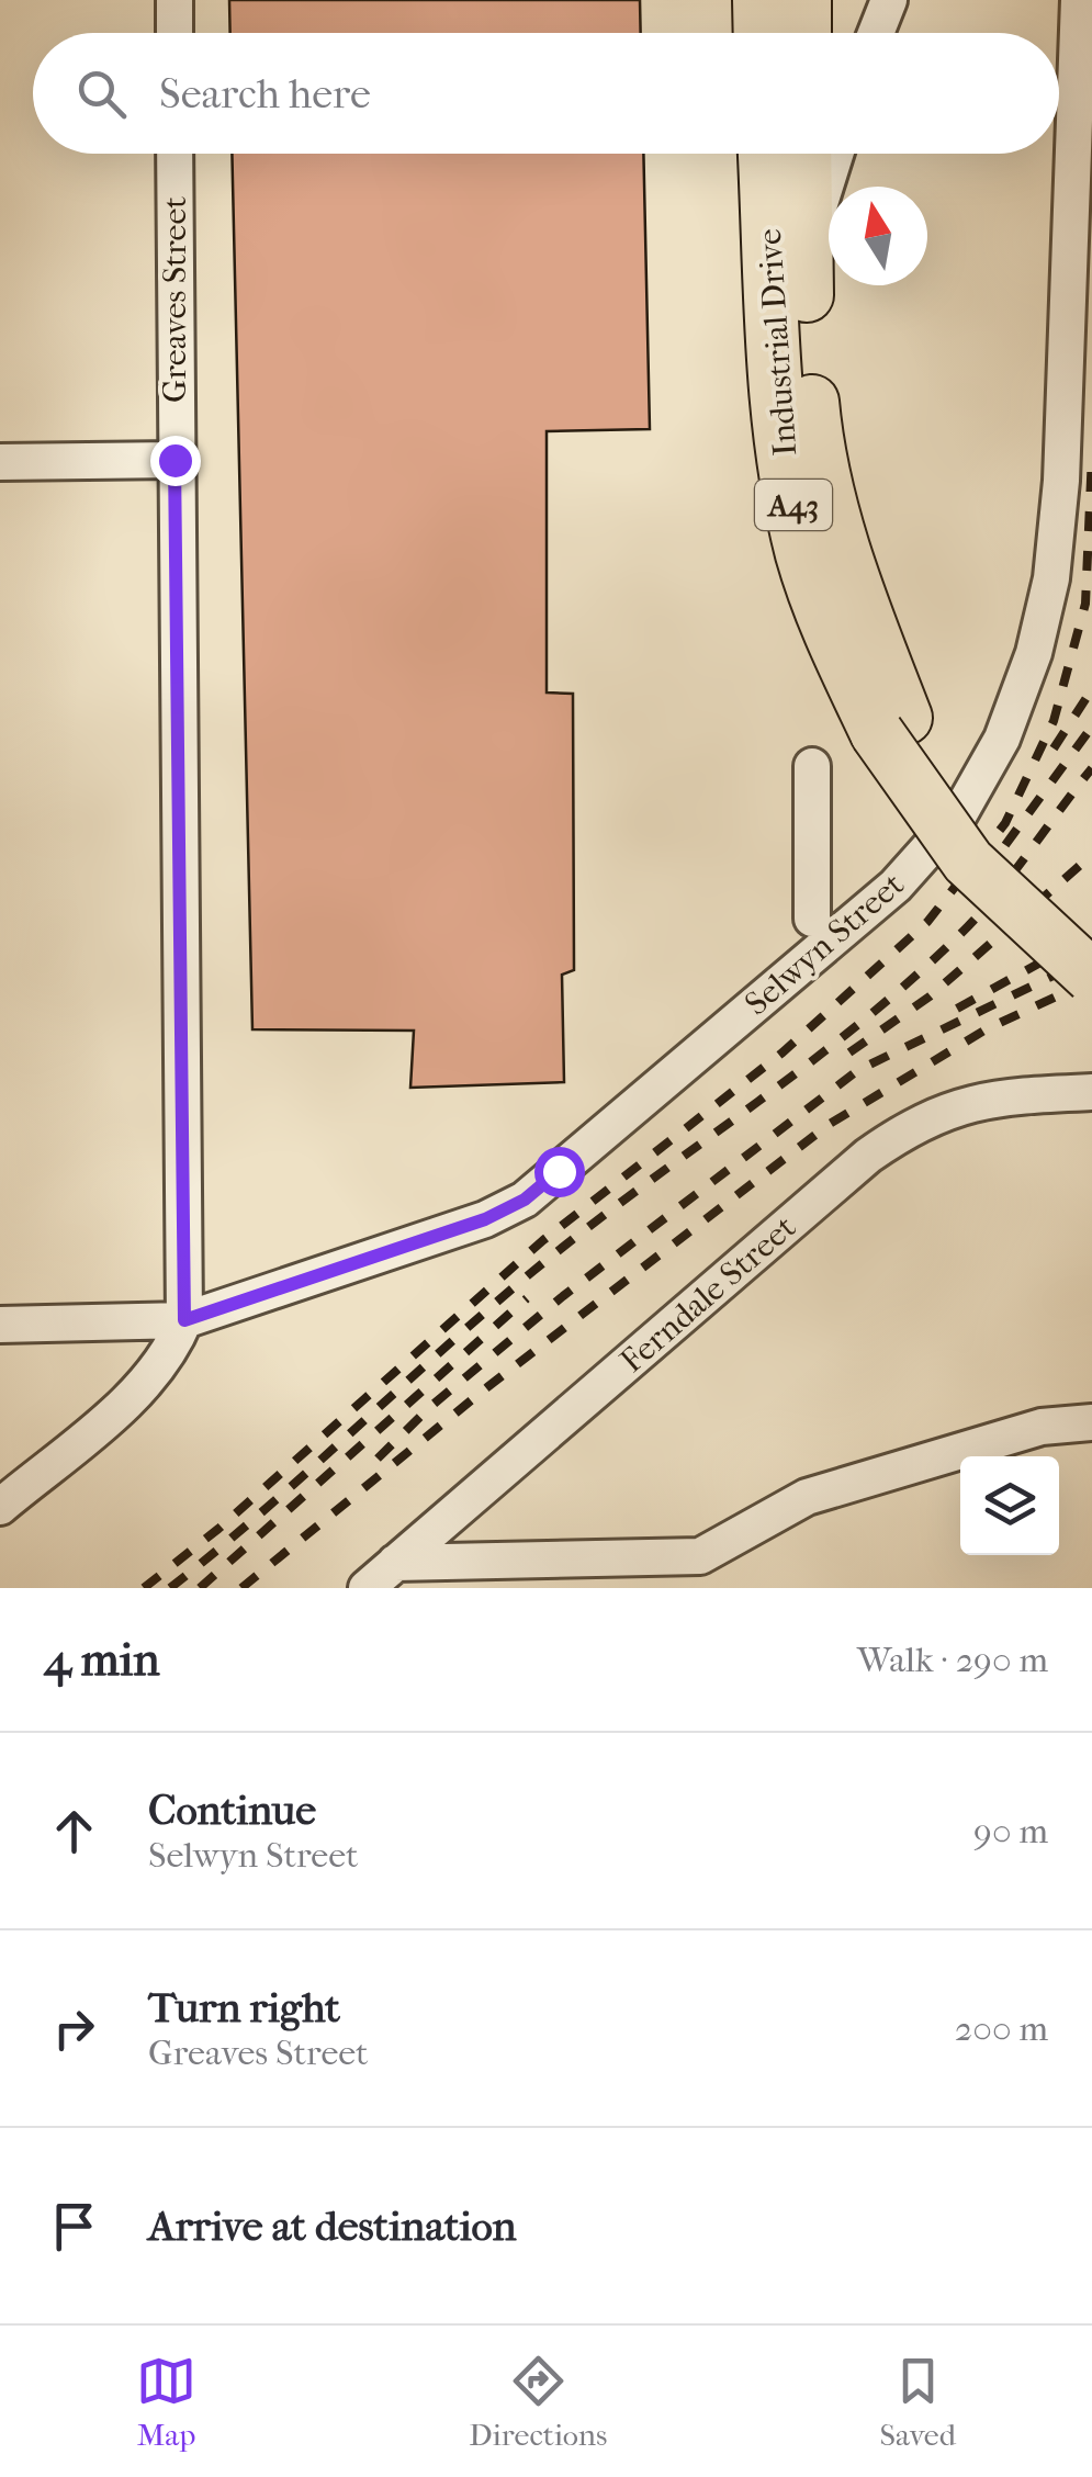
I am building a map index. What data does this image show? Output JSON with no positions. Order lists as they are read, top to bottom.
{
  "streets": {
    "highway": ["Industrial Drive", "A43"],
    "street": ["Greaves Street", "Selwyn Street", "Ferndale Street"]
  },
  "crossings": [
    ["Greaves Street", "Selwyn Street"]
  ],
  "north": "top",
  "page": {
    "search": "Search here",
    "heading": ["4 min", "Walk · 290 m"],
    "list": [
      ["Continue", "Selwyn Street", "90 m"],
      ["Turn right", "Greaves Street", "200 m"],
      "Arrive at destination"
    ],
    "nav": ["Map", "Directions", "Saved"]
  }
}
